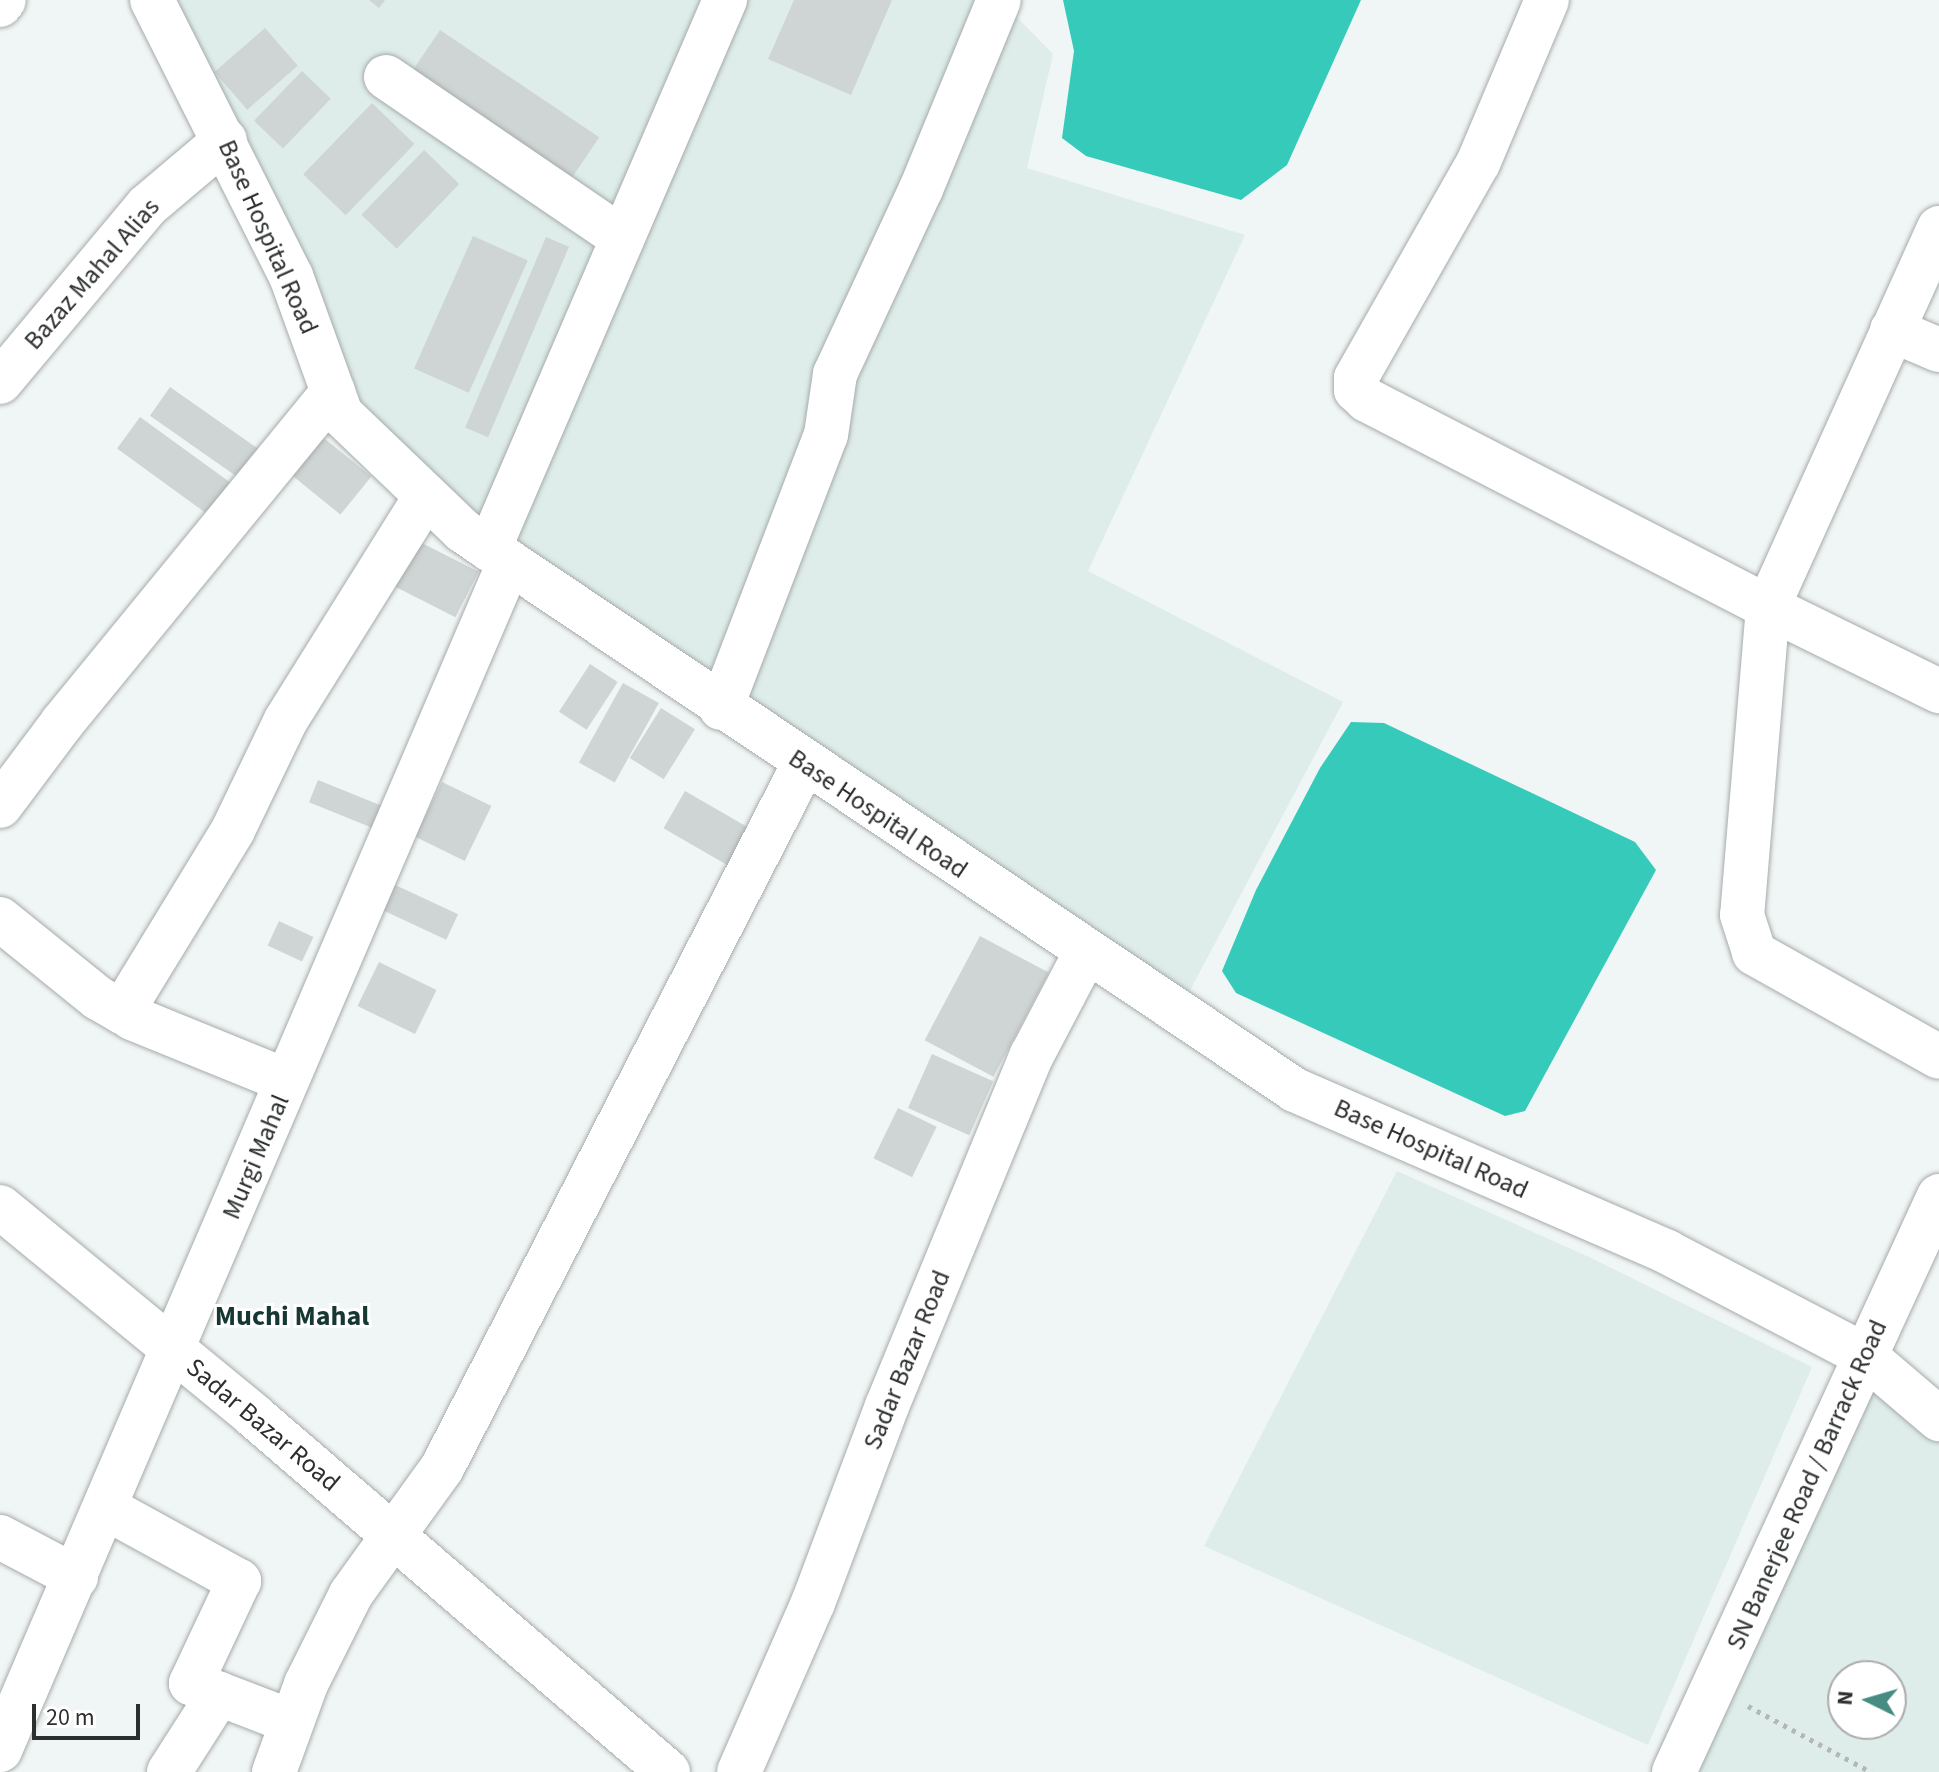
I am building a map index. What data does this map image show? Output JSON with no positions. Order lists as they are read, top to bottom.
{
  "streets": {
    "street": [
      "Base Hospital Road",
      "Bazaz Mahal Alias",
      "Murgi Mahal",
      "Sadar Bazar Road",
      "SN Banerjee Road / Barrack Road"
    ]
  },
  "crossings": [
    ["Base Hospital Road", "Bazaz Mahal Alias"],
    ["Base Hospital Road", "Murgi Mahal"],
    ["Base Hospital Road", "Sadar Bazar Road"],
    ["Base Hospital Road", "SN Banerjee Road / Barrack Road"],
    ["Murgi Mahal", "Sadar Bazar Road"]
  ],
  "districts": ["Muchi Mahal"],
  "scale_bar": "20 m",
  "north": "left"
}
